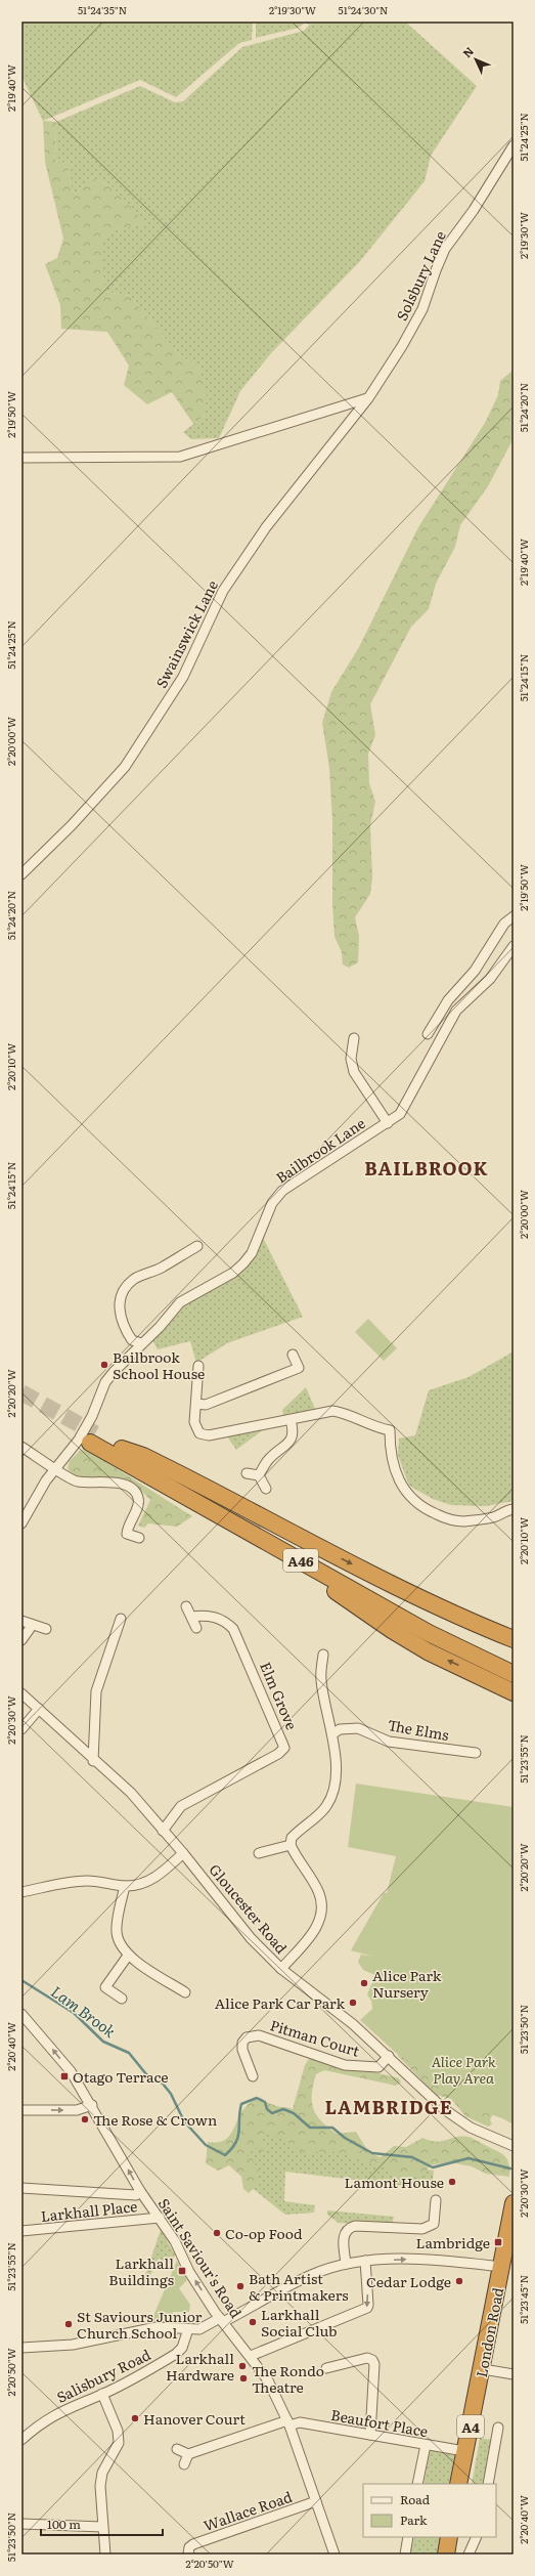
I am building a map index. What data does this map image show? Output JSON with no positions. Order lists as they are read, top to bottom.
{
  "streets": {
    "highway": ["A46", "London Road", "A4"],
    "street": [
      "Solsbury Lane",
      "Swainswick Lane",
      "Bailbrook Lane",
      "Elm Grove",
      "The Elms",
      "Gloucester Road",
      "Pitman Court",
      "Larkhall Place",
      "Saint Saviour's Road",
      "Salisbury Road",
      "Beaufort Place",
      "Wallace Road"
    ]
  },
  "crossings": [
    ["Solsbury Lane", "Swainswick Lane"],
    ["Elm Grove", "Gloucester Road"],
    ["Gloucester Road", "Pitman Court"],
    ["Larkhall Place", "Saint Saviour's Road"],
    ["Saint Saviour's Road", "Beaufort Place"],
    ["Saint Saviour's Road", "Wallace Road"],
    ["London Road", "Beaufort Place"]
  ],
  "one_way": ["Saint Saviour's Road"],
  "districts": ["BAILBROOK", "LAMBRIDGE"],
  "water": ["Lam Brook"],
  "parks": ["Alice Park Play Area"],
  "places": {
    "other": [
      "Bailbrook School House",
      "Alice Park Nursery",
      "Alice Park Car Park",
      "The Rose & Crown",
      "Lamont House",
      "Co-op Food",
      "Cedar Lodge",
      "Bath Artist & Printmakers",
      "Larkhall Social Club",
      "St Saviours Junior Church School",
      "Larkhall Hardware",
      "The Rondo Theatre",
      "Hanover Court"
    ],
    "transit": ["Otago Terrace", "Lambridge", "Larkhall Buildings"]
  },
  "legend": ["Road", "Park"],
  "scale_bar": "100 m",
  "north": "top left",
  "coordinates": [
    "51°24'35\"N",
    "2°19'30\"W",
    "51°24'30\"N",
    "2°19'40\"W",
    "51°24'25\"N",
    "51°24'20\"N",
    "2°19'50\"W",
    "51°24'15\"N",
    "2°20'00\"W",
    "2°20'10\"W",
    "2°20'20\"W",
    "2°20'30\"W",
    "51°23'55\"N",
    "51°23'50\"N",
    "2°20'40\"W",
    "51°23'45\"N",
    "2°20'50\"W"
  ]
}
